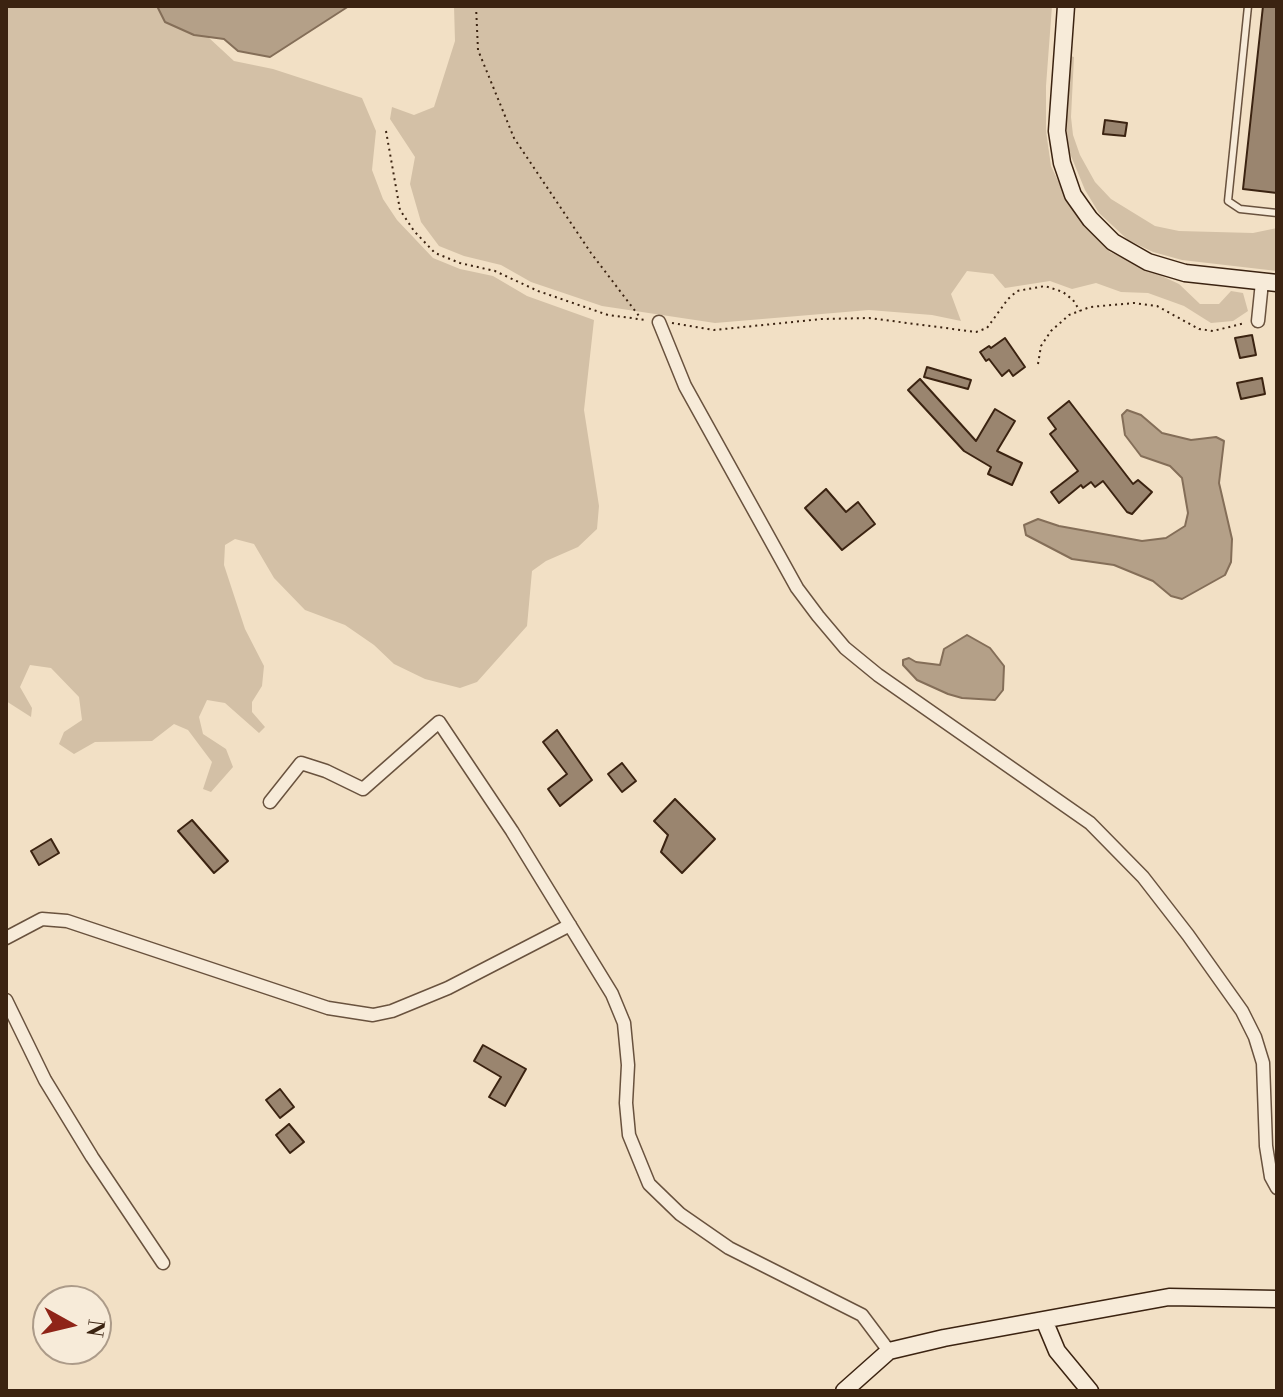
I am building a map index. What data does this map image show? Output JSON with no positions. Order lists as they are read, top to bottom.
{
  "north": "right"
}
